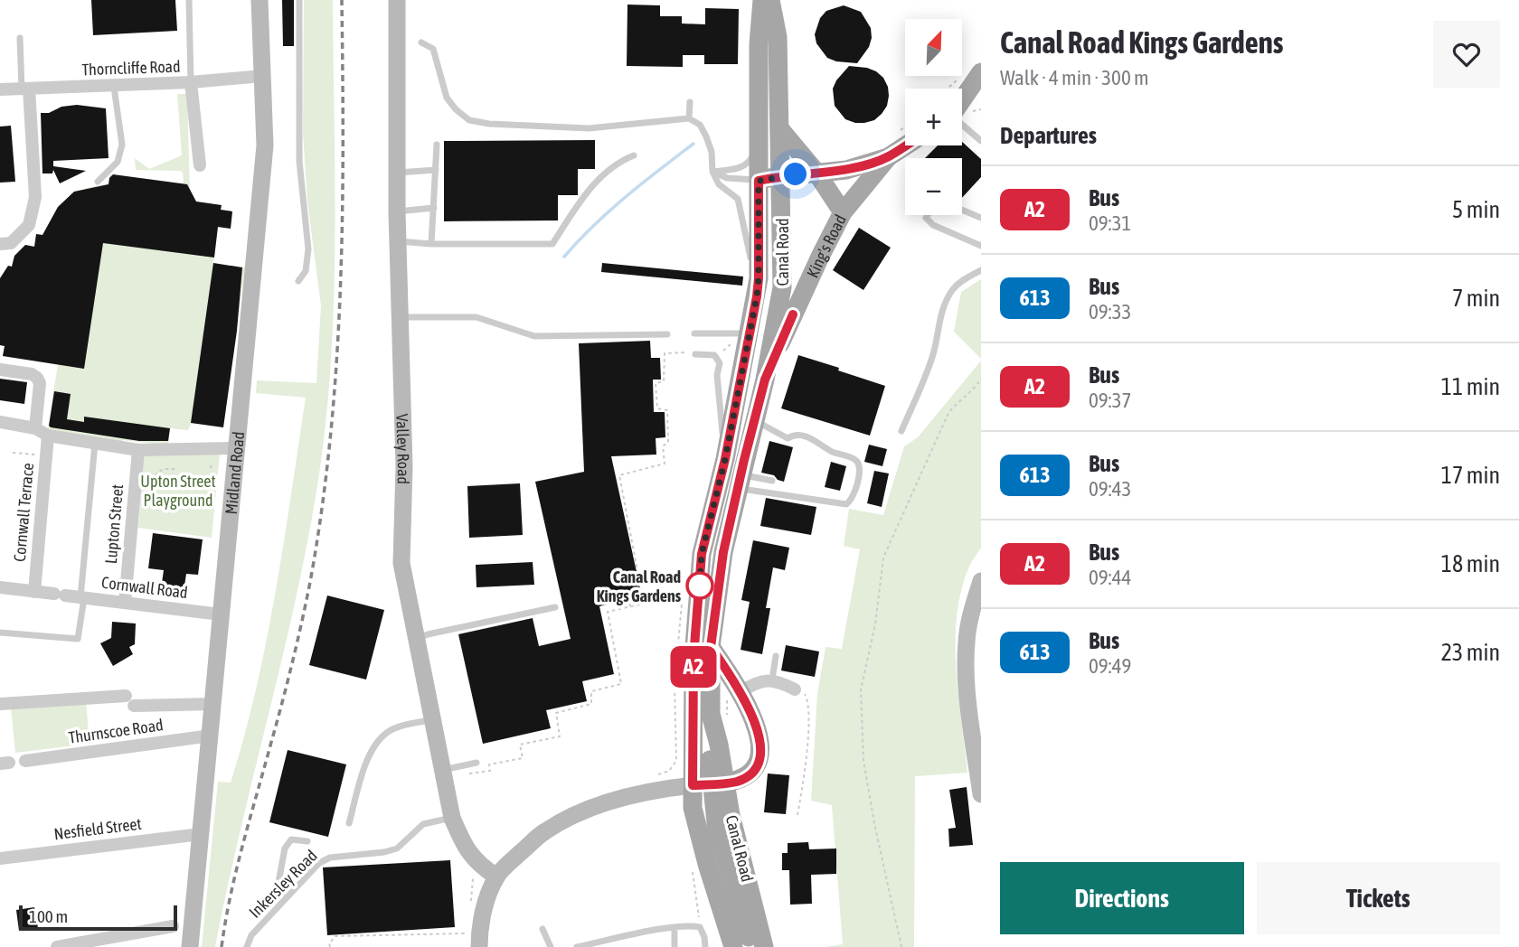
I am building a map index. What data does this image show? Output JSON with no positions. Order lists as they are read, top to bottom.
{
  "streets": {
    "main road": ["King's Road", "Canal Road"],
    "street": [
      "Thorncliffe Road",
      "Valley Road",
      "Midland Road",
      "Cornwall Terrace",
      "Lupton Street",
      "Cornwall Road",
      "Thurnscoe Road",
      "Nesfield Street"
    ],
    "lane": ["Inkersley Road"]
  },
  "crossings": [
    ["Thorncliffe Road", "Midland Road"],
    ["King's Road", "Canal Road"],
    ["Valley Road", "Inkersley Road"],
    ["Midland Road", "Cornwall Road"],
    ["Midland Road", "Thurnscoe Road"],
    ["Midland Road", "Nesfield Street"],
    ["Cornwall Terrace", "Cornwall Road"],
    ["Lupton Street", "Cornwall Road"]
  ],
  "parks": ["Upton Street Playground"],
  "places": ["Canal Road Kings Gardens"],
  "lines": ["bus line A2"],
  "scale_bar": "100 m",
  "north": "top right",
  "page": {
    "on_map": "A2",
    "heading": [
      ["Canal Road Kings Gardens", "Walk · 4 min · 300 m"],
      "Departures"
    ],
    "map_buttons": ["+", "−"],
    "list": [
      {
        "mark": "A2",
        "name": "Bus",
        "note": "09:31",
        "value": "5 min"
      },
      {
        "mark": "613",
        "name": "Bus",
        "note": "09:33",
        "value": "7 min"
      },
      {
        "mark": "A2",
        "name": "Bus",
        "note": "09:37",
        "value": "11 min"
      },
      {
        "mark": "613",
        "name": "Bus",
        "note": "09:43",
        "value": "17 min"
      },
      {
        "mark": "A2",
        "name": "Bus",
        "note": "09:44",
        "value": "18 min"
      },
      {
        "mark": "613",
        "name": "Bus",
        "note": "09:49",
        "value": "23 min"
      }
    ],
    "buttons": ["Directions", "Tickets"],
    "scale": "100 m"
  }
}
